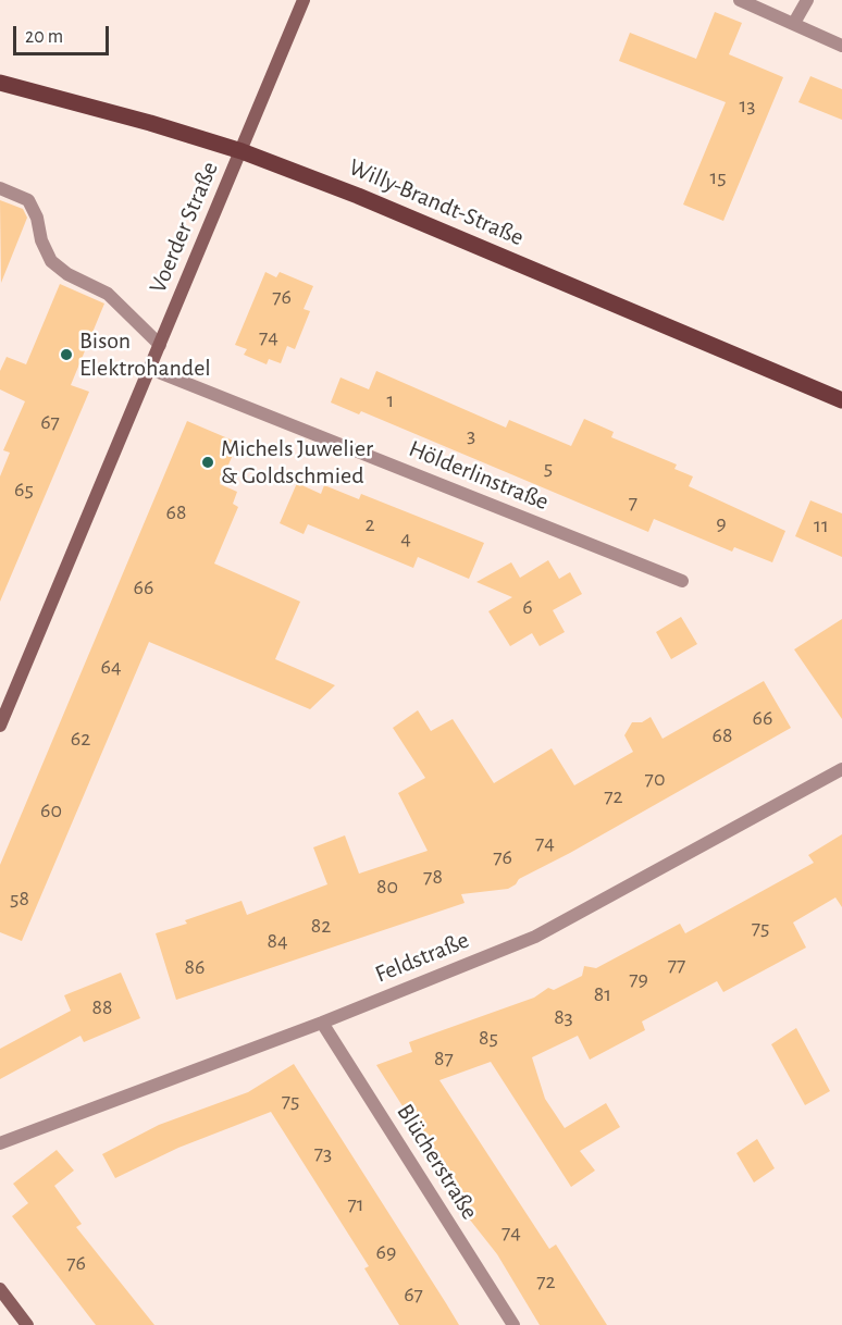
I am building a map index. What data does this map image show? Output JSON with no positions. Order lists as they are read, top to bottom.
{
  "streets": {
    "main road": ["Willy-Brandt-Straße"],
    "street": [
      "Voerder Straße",
      "Hölderlinstraße",
      "Feldstraße",
      "Blücherstraße"
    ]
  },
  "crossings": [
    ["Willy-Brandt-Straße", "Voerder Straße"],
    ["Voerder Straße", "Hölderlinstraße"],
    ["Feldstraße", "Blücherstraße"]
  ],
  "places": ["Bison Elektrohandel", "Michels Juwelier & Goldschmied"],
  "house_numbers": [
    "13",
    "15",
    "76",
    "74",
    "1",
    "67",
    "3",
    "5",
    "65",
    "7",
    "68",
    "9",
    "2",
    "11",
    "4",
    "66",
    "6",
    "64",
    "66",
    "68",
    "62",
    "70",
    "72",
    "60",
    "74",
    "76",
    "78",
    "80",
    "58",
    "82",
    "75",
    "84",
    "77",
    "86",
    "79",
    "81",
    "88",
    "83",
    "85",
    "87",
    "75",
    "73",
    "71",
    "74",
    "69",
    "76",
    "72",
    "67"
  ],
  "scale_bar": "20 m"
}
